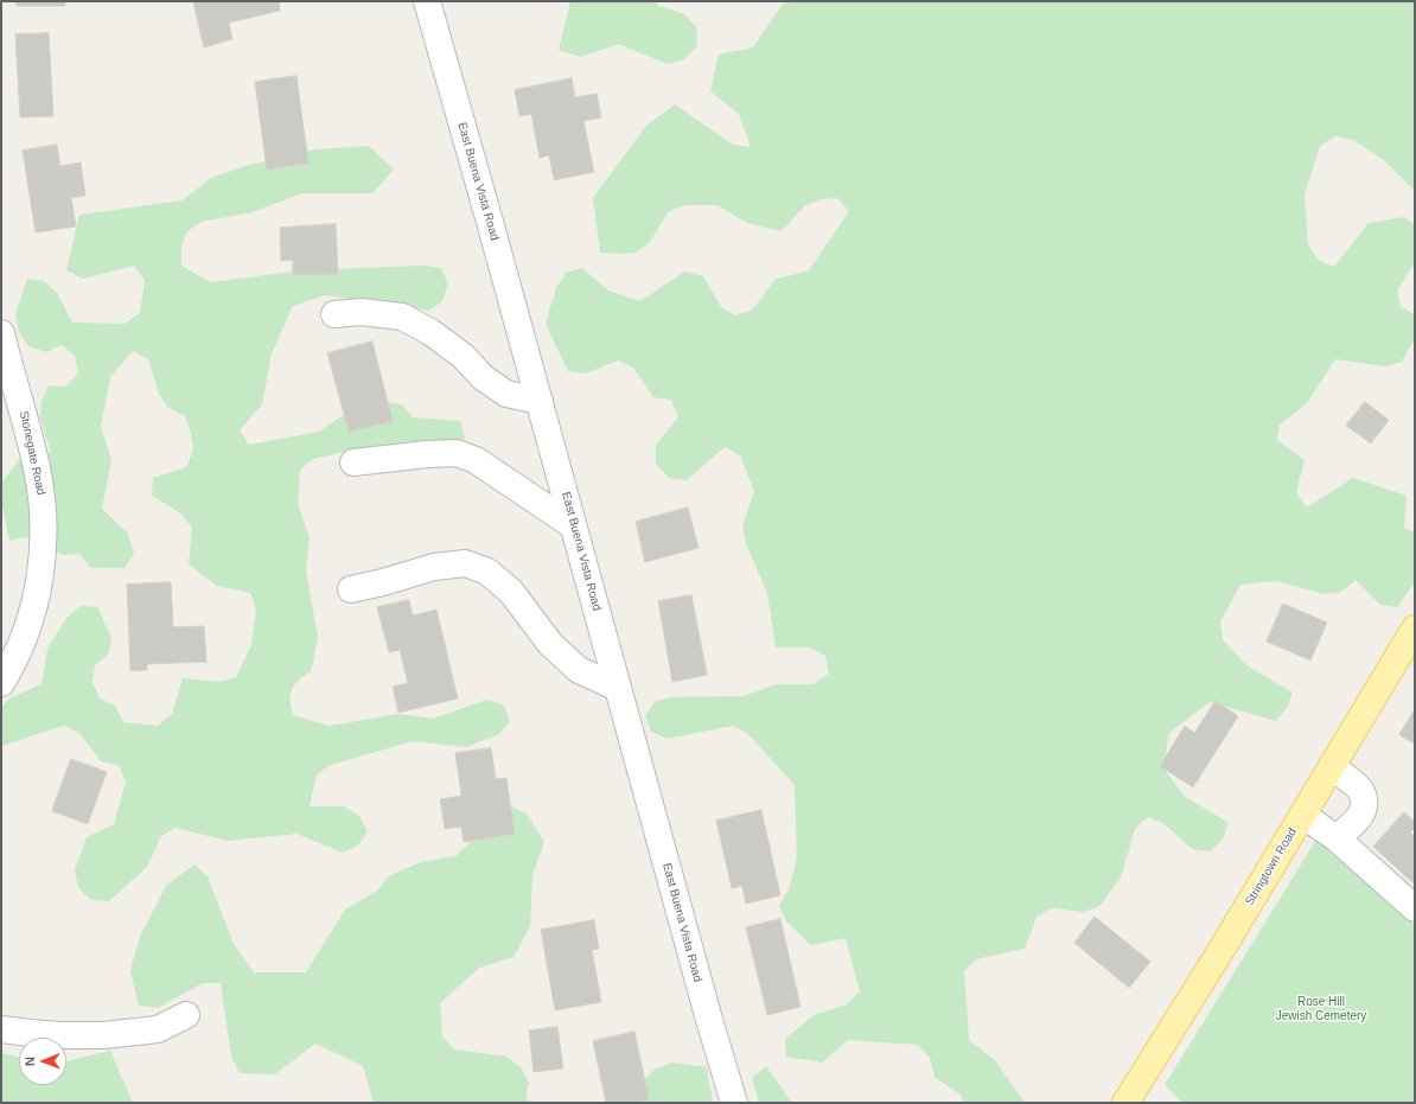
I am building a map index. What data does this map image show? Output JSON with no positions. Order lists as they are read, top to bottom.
{
  "streets": {
    "main road": ["Stringtown Road"],
    "street": ["East Buena Vista Road", "Stonegate Road"]
  },
  "parks": ["Rose Hill Jewish Cemetery"],
  "north": "left"
}
